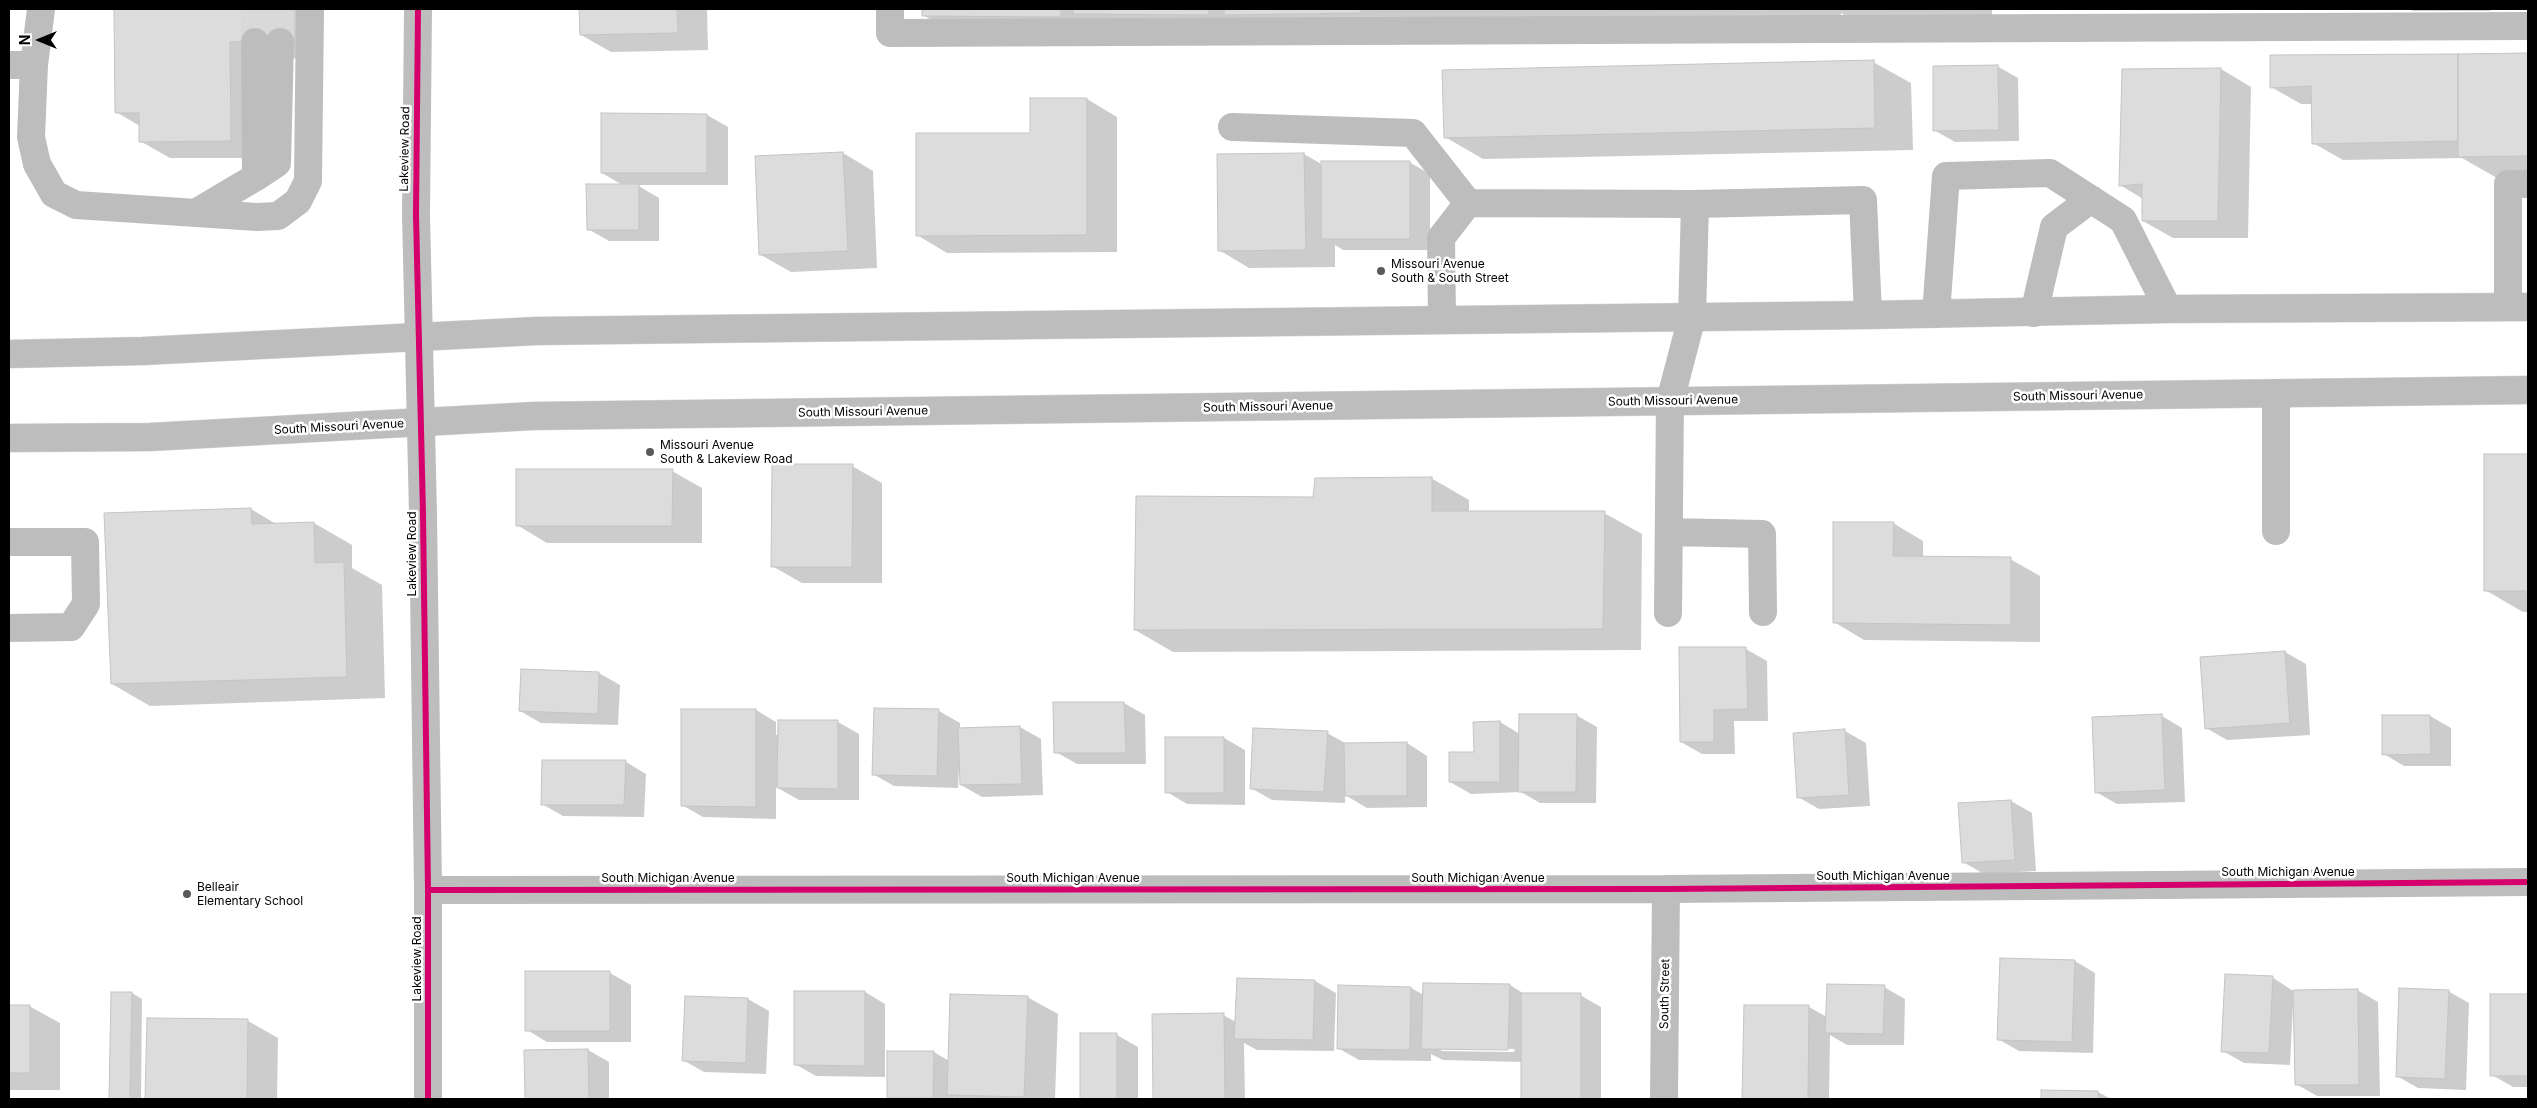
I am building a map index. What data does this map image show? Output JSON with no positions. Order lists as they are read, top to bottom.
{
  "streets": {
    "main road": [
      "Lakeview Road",
      "South Missouri Avenue",
      "South Michigan Avenue",
      "South Street"
    ]
  },
  "crossings": [
    ["Lakeview Road", "South Missouri Avenue"],
    ["Lakeview Road", "South Michigan Avenue"],
    ["South Michigan Avenue", "South Street"]
  ],
  "places": ["Missouri Avenue South & South Street", "Missouri Avenue South & Lakeview Road", "Belleair Elementary School"],
  "north": "left"
}
